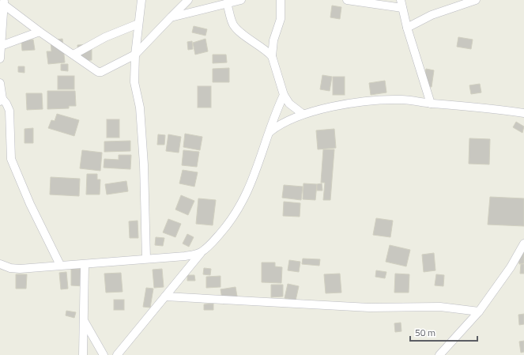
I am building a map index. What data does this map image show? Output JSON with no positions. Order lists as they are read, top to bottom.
{
  "scale_bar": "50 m"
}
